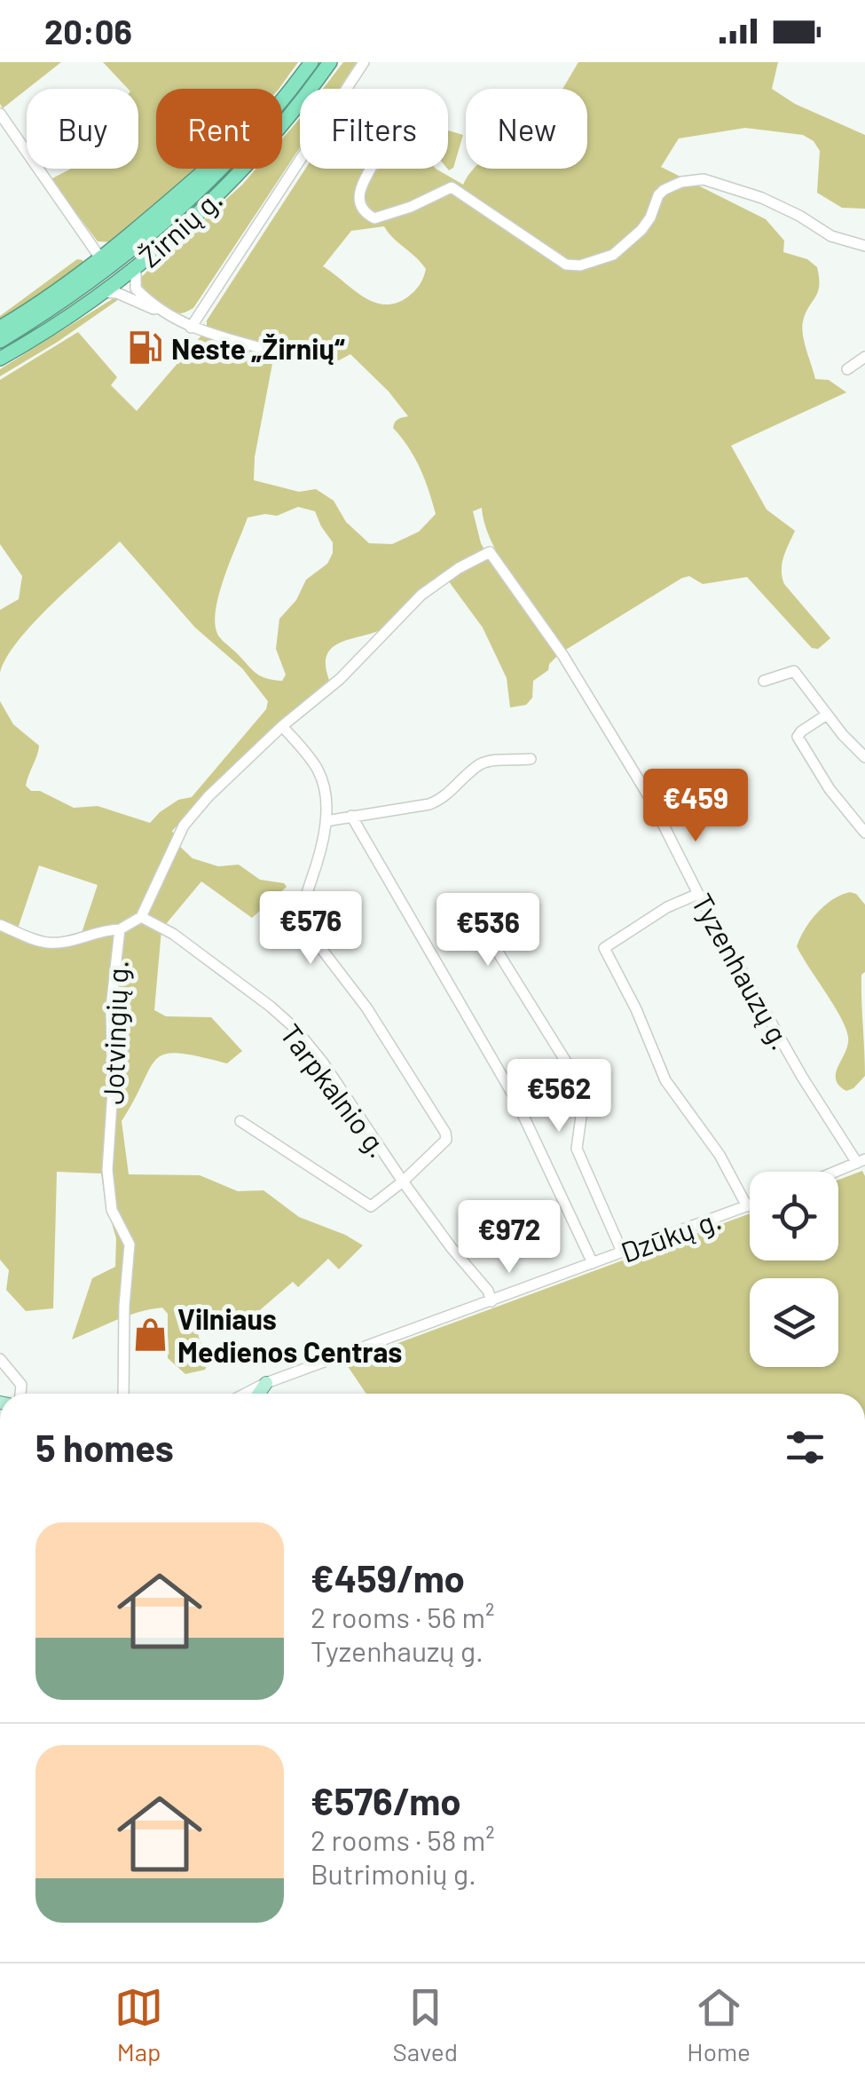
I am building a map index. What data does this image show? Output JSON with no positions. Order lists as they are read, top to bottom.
{
  "streets": {
    "highway": ["Žirnių g."],
    "street": [
      "Tyzenhauzų g.",
      "Jotvingių g.",
      "Tarpkalnio g.",
      "Dzūkų g."
    ]
  },
  "crossings": [
    ["Jotvingių g.", "Tarpkalnio g."],
    ["Tarpkalnio g.", "Dzūkų g."]
  ],
  "places": {
    "fuel station": ["Neste „Žirnių“"],
    "shop": ["Vilniaus Medienos Centras"]
  },
  "page": {
    "status": "20:06",
    "chip": [
      "Buy",
      "Rent",
      "Filters",
      "New"
    ],
    "price": [
      "€459",
      "€576",
      "€536",
      "€562",
      "€972"
    ],
    "heading": "5 homes",
    "list": [
      {
        "name": "€459/mo",
        "note": "2 rooms · 56 m² · Tyzenhauzų g."
      },
      {
        "name": "€576/mo",
        "note": "2 rooms · 58 m² · Butrimonių g."
      }
    ],
    "tabs": ["Map", "Saved", "Home"]
  }
}
